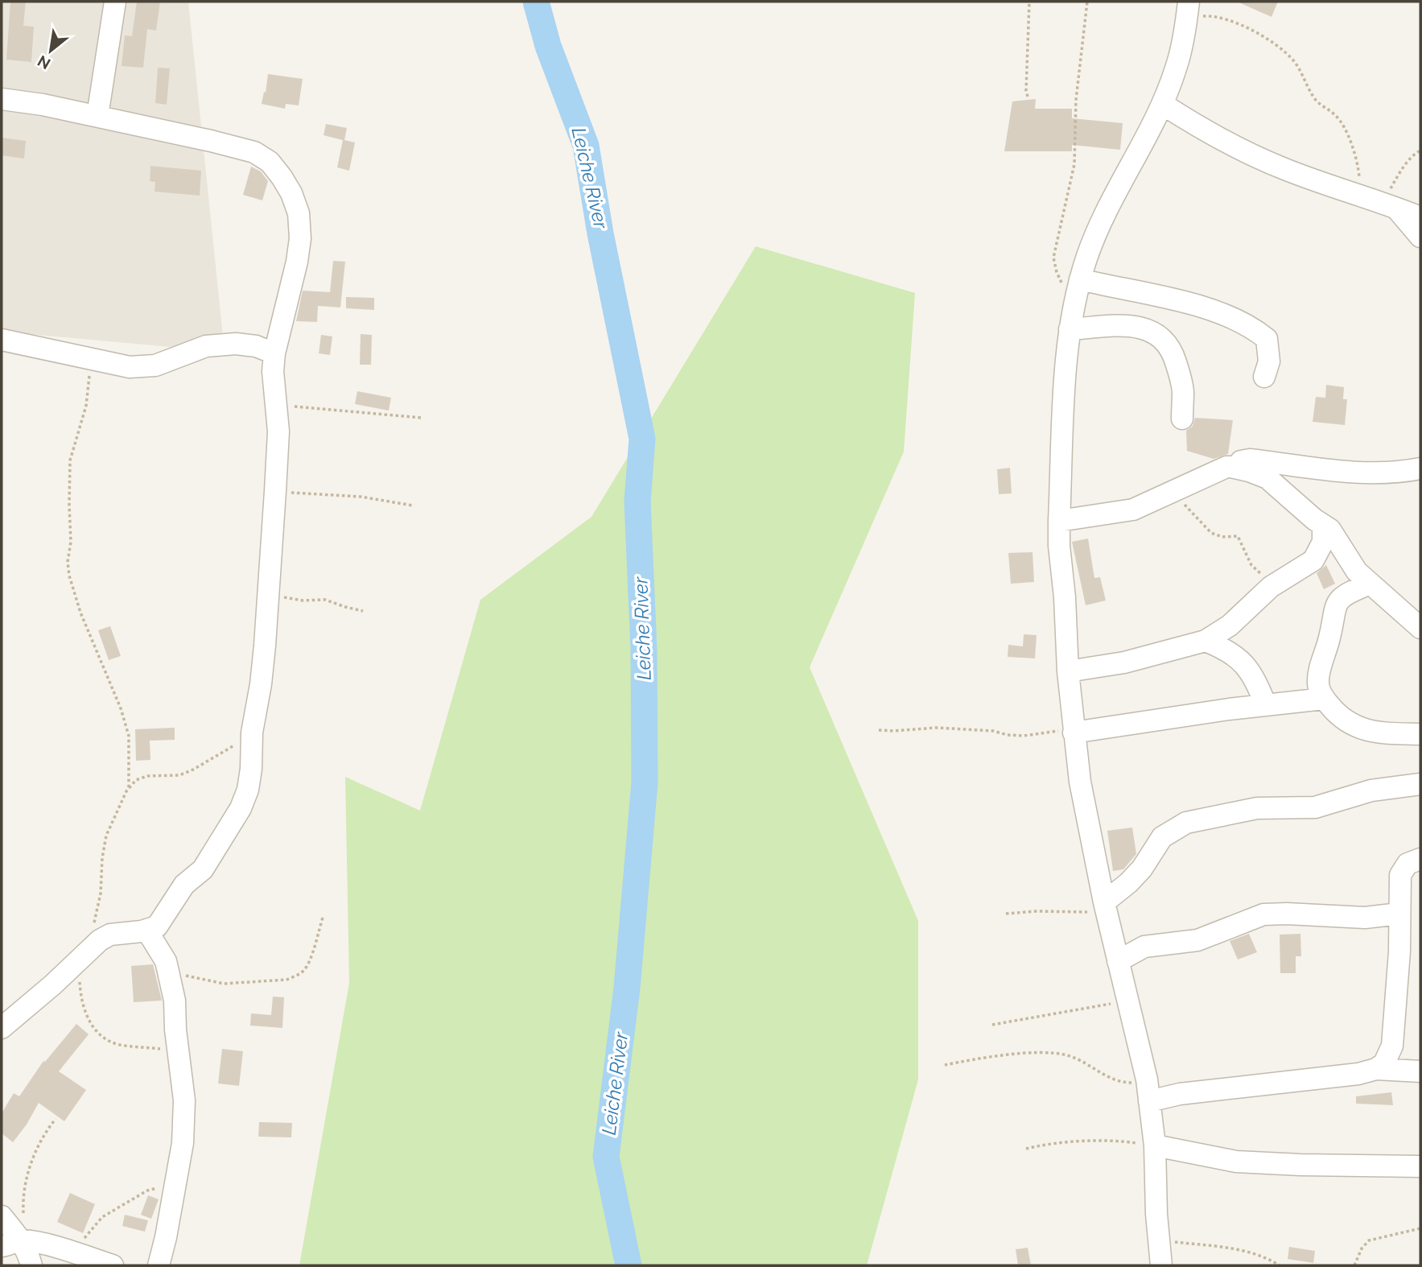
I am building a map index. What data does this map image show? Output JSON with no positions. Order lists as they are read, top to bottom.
{
  "water": ["Leiche River"],
  "north": "bottom left"
}
